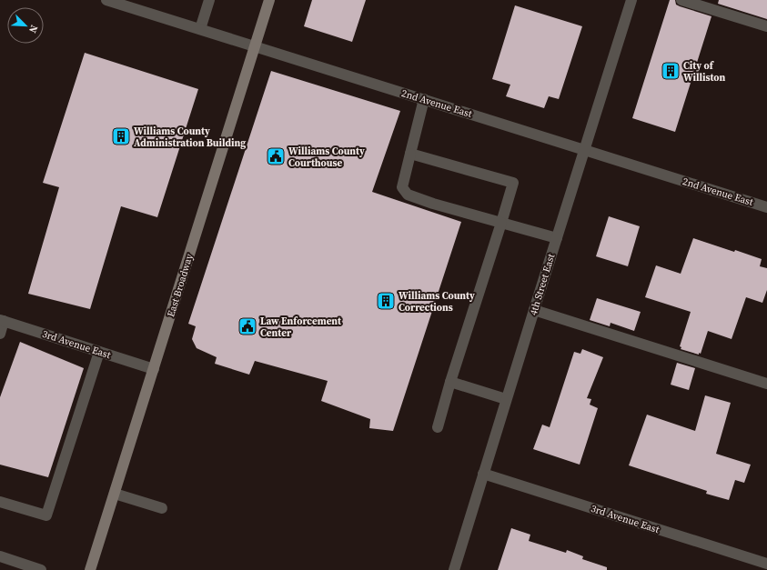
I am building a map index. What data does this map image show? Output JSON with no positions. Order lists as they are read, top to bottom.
{
  "streets": {
    "main road": ["East Broadway"],
    "street": ["2nd Avenue East", "4th Street East", "3rd Avenue East"]
  },
  "crossings": [
    ["2nd Avenue East", "4th Street East"],
    ["2nd Avenue East", "East Broadway"],
    ["4th Street East", "3rd Avenue East"],
    ["East Broadway", "3rd Avenue East"]
  ],
  "places": {
    "building": ["City of Williston", "Williams County Administration Building", "Williams County Corrections"],
    "public building": ["Williams County Courthouse", "Law Enforcement Center"]
  },
  "north": "bottom right"
}
